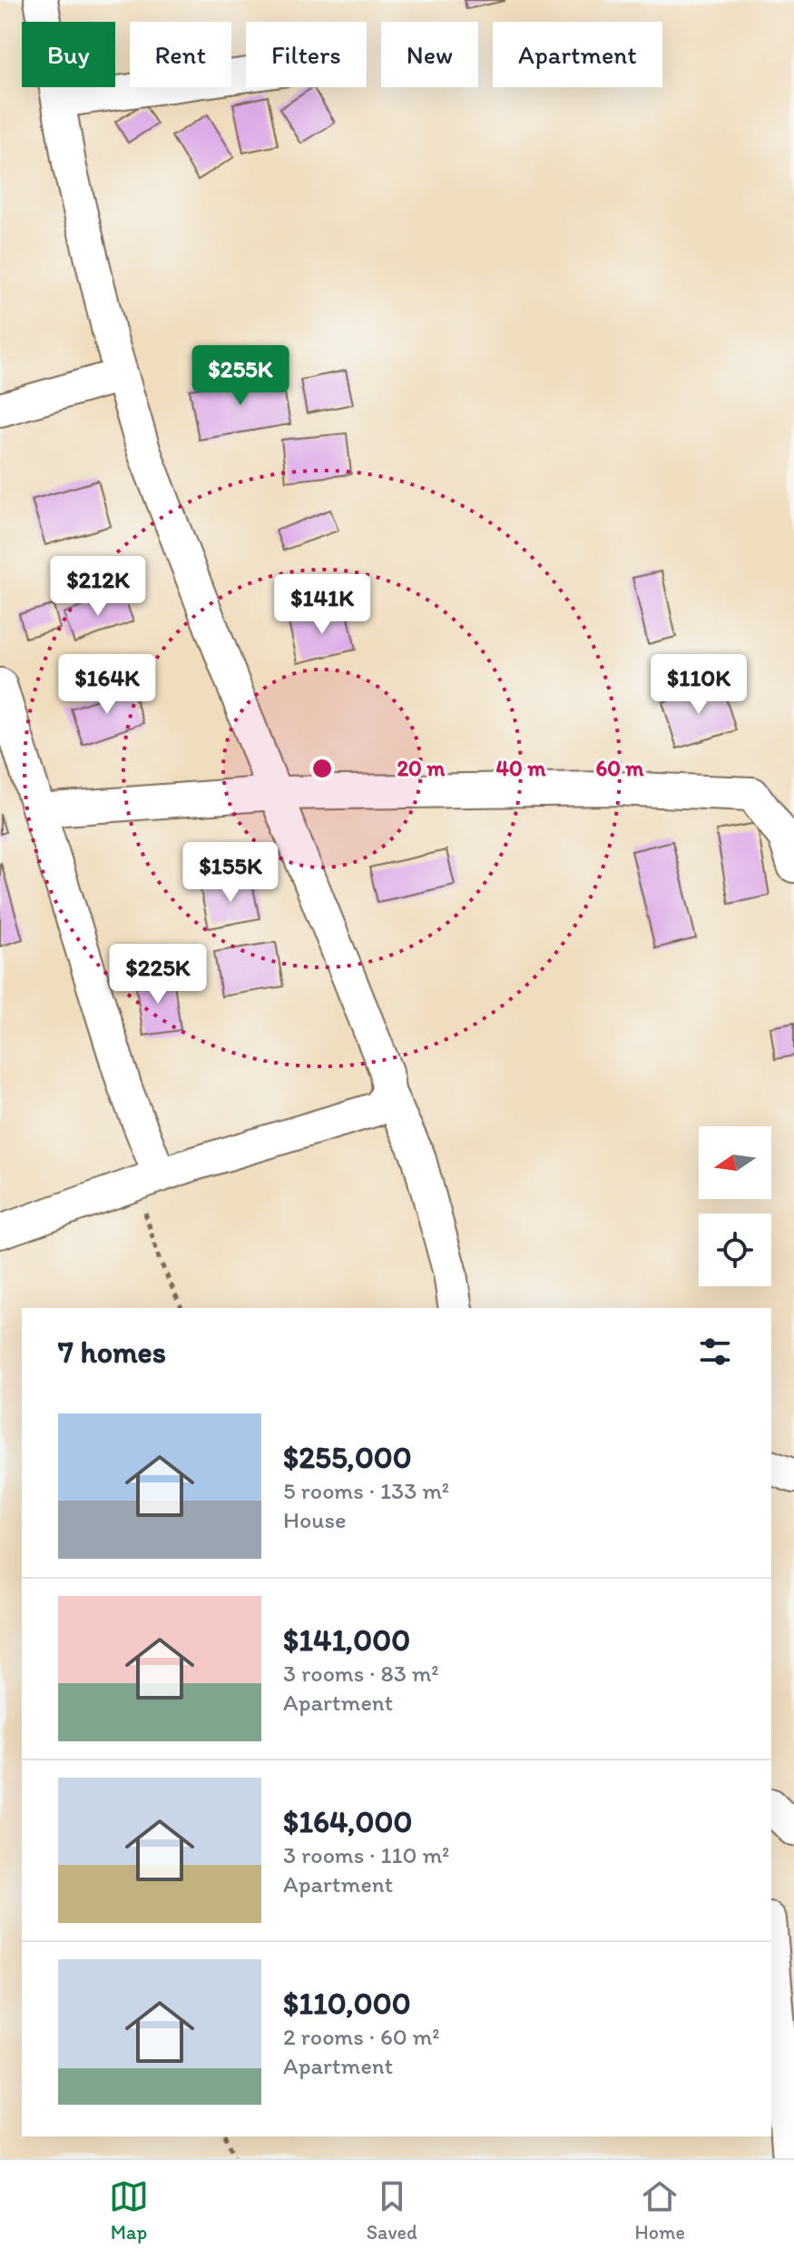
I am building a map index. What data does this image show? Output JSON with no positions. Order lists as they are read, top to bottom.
{
  "north": "left",
  "page": {
    "chip": [
      "Buy",
      "Rent",
      "Filters",
      "New",
      "Apartment"
    ],
    "price": [
      "$255K",
      "$212K",
      "$141K",
      "$164K",
      "$110K",
      "$155K",
      "$225K"
    ],
    "heading": "7 homes",
    "list": [
      {
        "name": "$255,000",
        "note": "5 rooms · 133 m² · House"
      },
      {
        "name": "$141,000",
        "note": "3 rooms · 83 m² · Apartment"
      },
      {
        "name": "$164,000",
        "note": "3 rooms · 110 m² · Apartment"
      },
      {
        "name": "$110,000",
        "note": "2 rooms · 60 m² · Apartment"
      }
    ],
    "tabs": ["Map", "Saved", "Home"]
  },
  "rings": ["20 m", "40 m", "60 m"]
}
